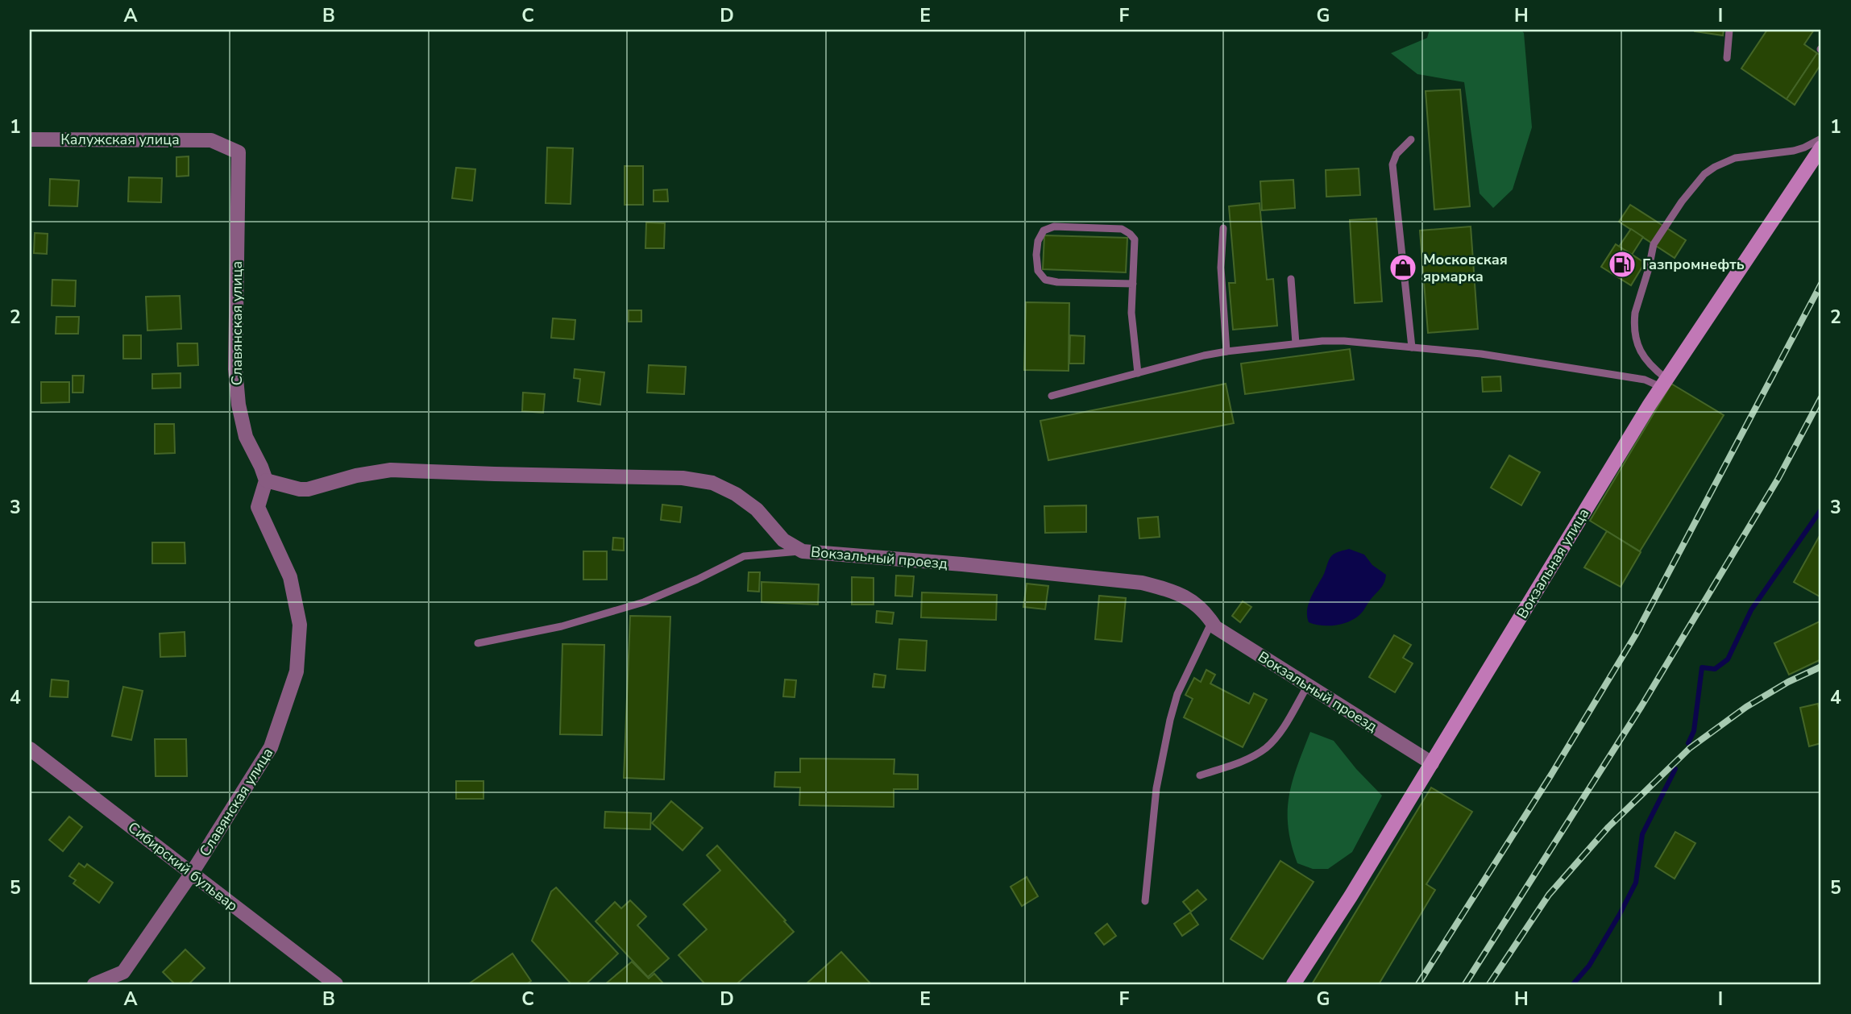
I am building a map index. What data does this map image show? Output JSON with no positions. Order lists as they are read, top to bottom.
{
  "streets": {
    "main road": ["Вокзальная улица"],
    "street": [
      "Калужская улица",
      "Славянская улица",
      "Вокзальный проезд",
      "Сибирский бульвар"
    ]
  },
  "crossings": [
    ["Калужская улица", "Славянская улица"],
    ["Славянская улица", "Вокзальный проезд"],
    ["Славянская улица", "Сибирский бульвар"],
    ["Вокзальный проезд", "Вокзальная улица"]
  ],
  "places": {
    "fuel station": ["Газпромнефть"],
    "shop": ["Московская ярмарка"]
  },
  "grid": {
    "columns": [
      "A",
      "B",
      "C",
      "D",
      "E",
      "F",
      "G",
      "H",
      "I"
    ],
    "rows": [
      "1",
      "2",
      "3",
      "4",
      "5"
    ]
  }
}
